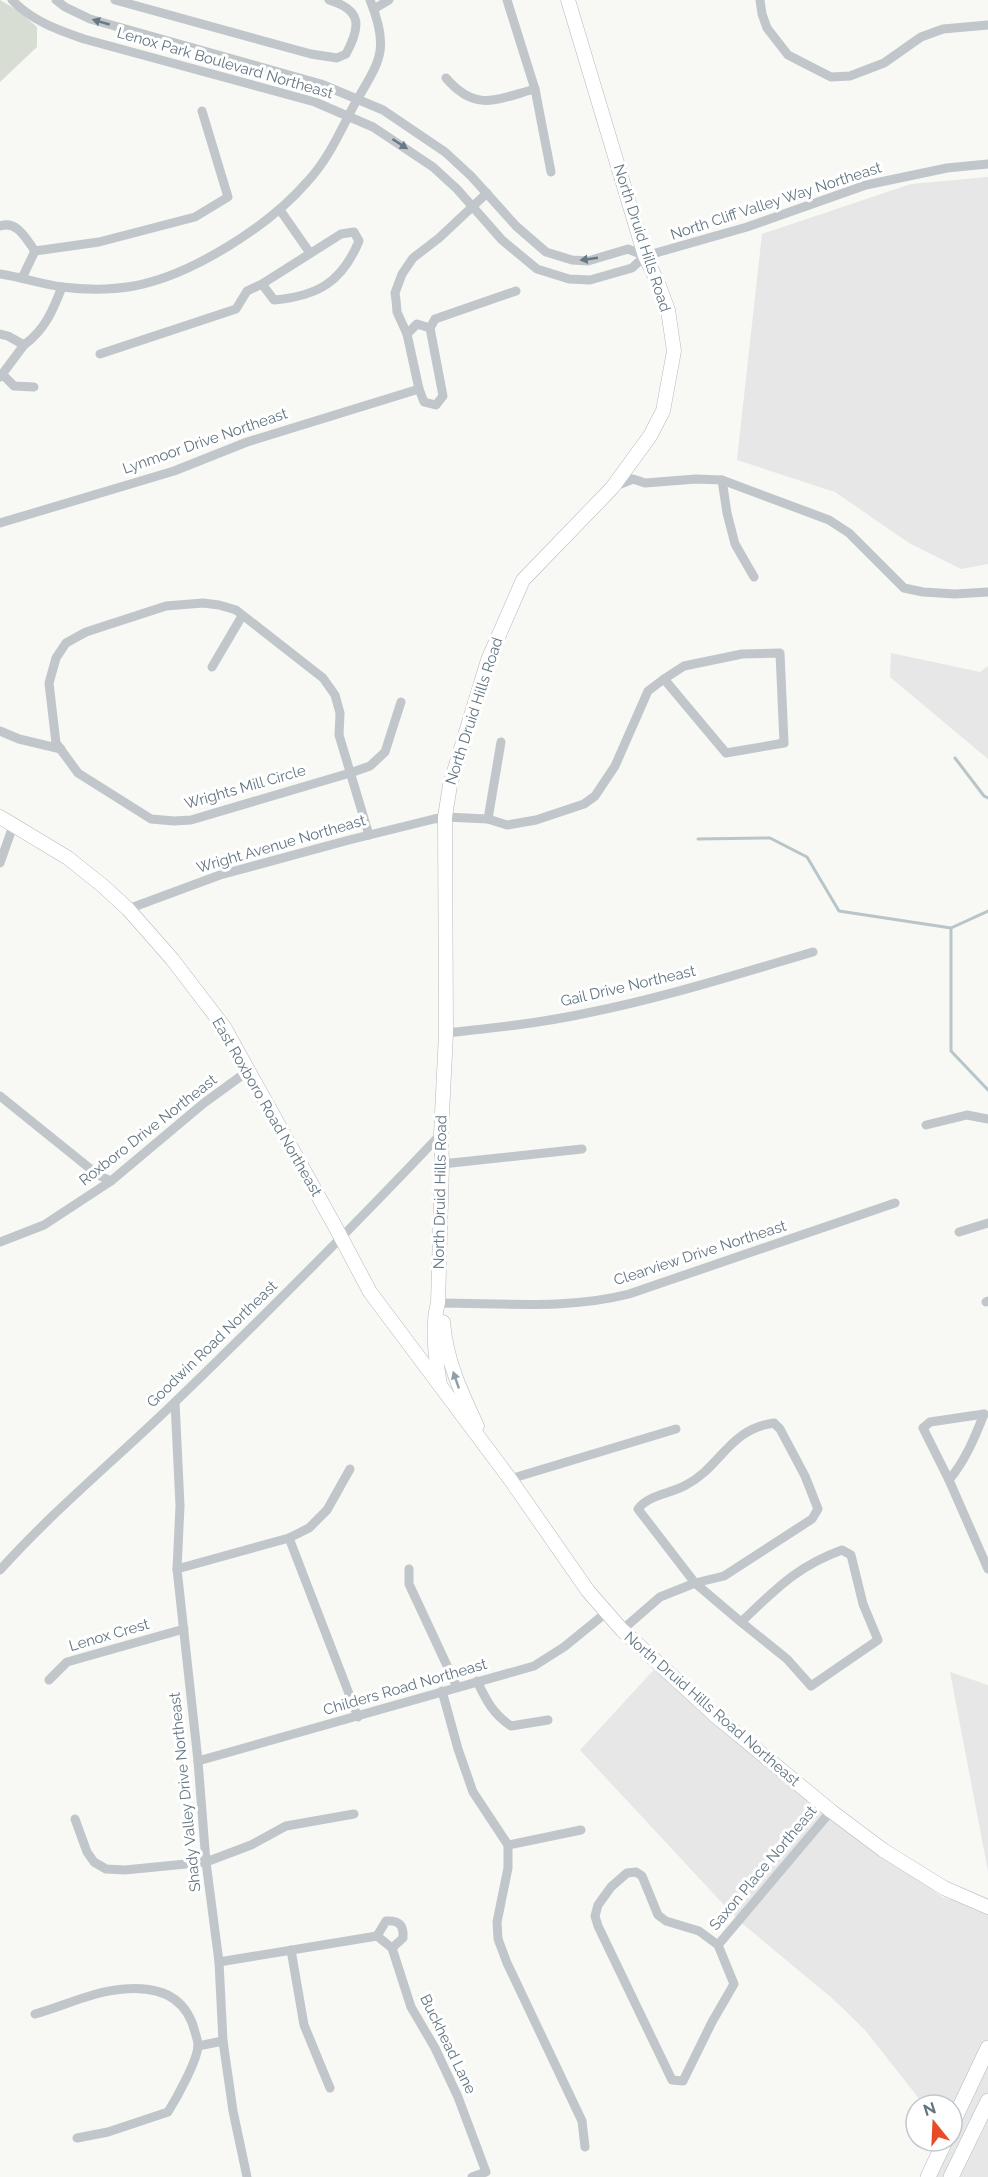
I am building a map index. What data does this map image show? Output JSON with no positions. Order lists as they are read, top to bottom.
{
  "streets": {
    "main road": ["North Druid Hills Road", "East Roxboro Road Northeast", "North Druid Hills Road Northeast"],
    "street": [
      "Lenox Park Boulevard Northeast",
      "North Cliff Valley Way Northeast",
      "Lynmoor Drive Northeast",
      "Wrights Mill Circle",
      "Wright Avenue Northeast",
      "Gail Drive Northeast",
      "Roxboro Drive Northeast",
      "Clearview Drive Northeast",
      "Goodwin Road Northeast",
      "Lenox Crest",
      "Childers Road Northeast",
      "Shady Valley Drive Northeast",
      "Saxon Place Northeast",
      "Buckhead Lane"
    ]
  },
  "crossings": [
    ["Lenox Park Boulevard Northeast", "North Cliff Valley Way Northeast"],
    ["Lenox Park Boulevard Northeast", "North Druid Hills Road"],
    ["North Cliff Valley Way Northeast", "North Druid Hills Road"],
    ["North Druid Hills Road", "Wright Avenue Northeast"],
    ["North Druid Hills Road", "Gail Drive Northeast"],
    ["North Druid Hills Road", "East Roxboro Road Northeast"],
    ["North Druid Hills Road", "Clearview Drive Northeast"],
    ["North Druid Hills Road", "Goodwin Road Northeast"],
    ["North Druid Hills Road", "North Druid Hills Road Northeast"],
    ["Wrights Mill Circle", "Wright Avenue Northeast"],
    ["Wright Avenue Northeast", "East Roxboro Road Northeast"],
    ["East Roxboro Road Northeast", "Roxboro Drive Northeast"],
    ["East Roxboro Road Northeast", "Goodwin Road Northeast"],
    ["East Roxboro Road Northeast", "North Druid Hills Road Northeast"],
    ["Clearview Drive Northeast", "North Druid Hills Road Northeast"],
    ["Goodwin Road Northeast", "Shady Valley Drive Northeast"],
    ["Lenox Crest", "Shady Valley Drive Northeast"],
    ["Childers Road Northeast", "North Druid Hills Road Northeast"],
    ["Childers Road Northeast", "Shady Valley Drive Northeast"],
    ["North Druid Hills Road Northeast", "Saxon Place Northeast"]
  ],
  "north": "top"
}
